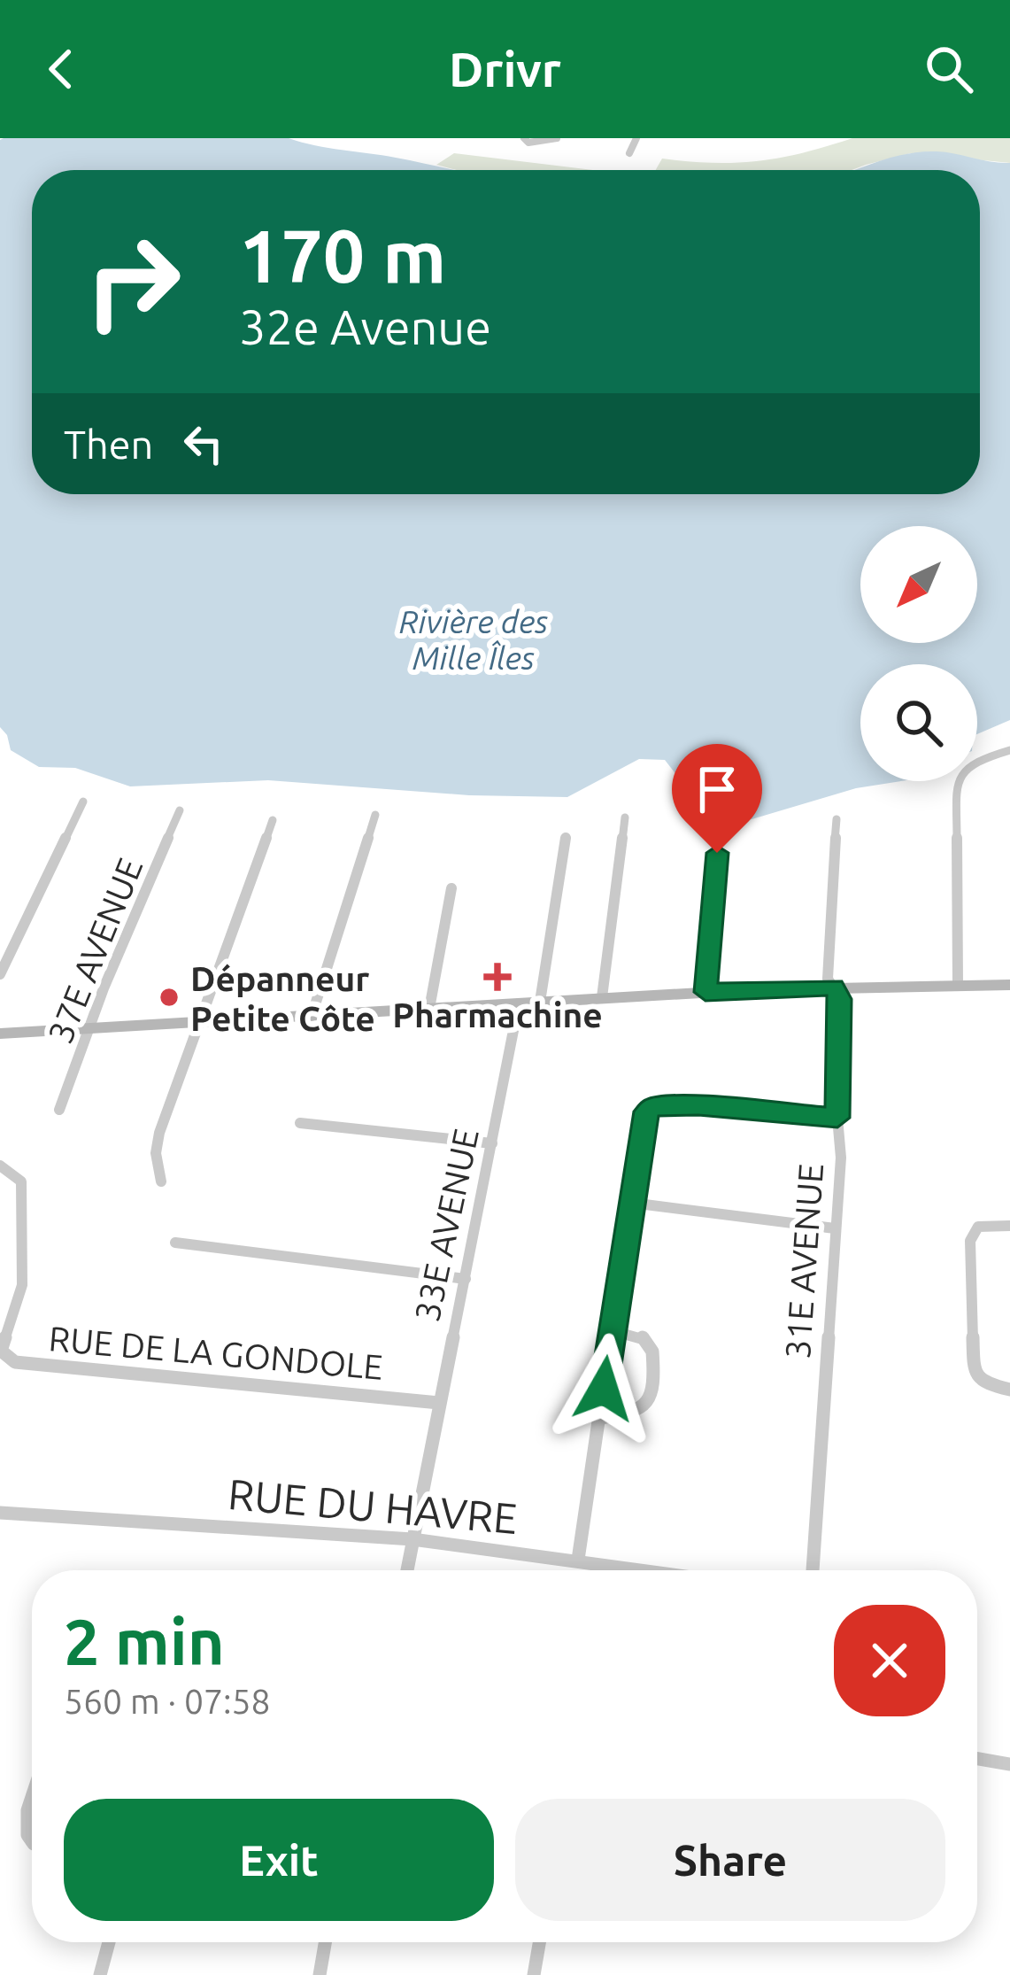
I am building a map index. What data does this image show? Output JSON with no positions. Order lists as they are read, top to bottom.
{
  "streets": {
    "street": [
      "37E AVENUE",
      "33E AVENUE",
      "31E AVENUE",
      "RUE DE LA GONDOLE",
      "RUE DU HAVRE"
    ]
  },
  "crossings": [
    ["33E AVENUE", "RUE DE LA GONDOLE"],
    ["33E AVENUE", "RUE DU HAVRE"]
  ],
  "water": ["Rivière des Mille Îles"],
  "places": {
    "health": ["Pharmachine"],
    "other": ["Dépanneur Petite Côte"]
  },
  "north": "bottom left",
  "page": {
    "header": "Drivr",
    "turn": ["170 m", "32e Avenue"],
    "then": "Then",
    "heading": ["2 min", "560 m · 07:58"],
    "buttons": ["Exit", "Share"]
  }
}
